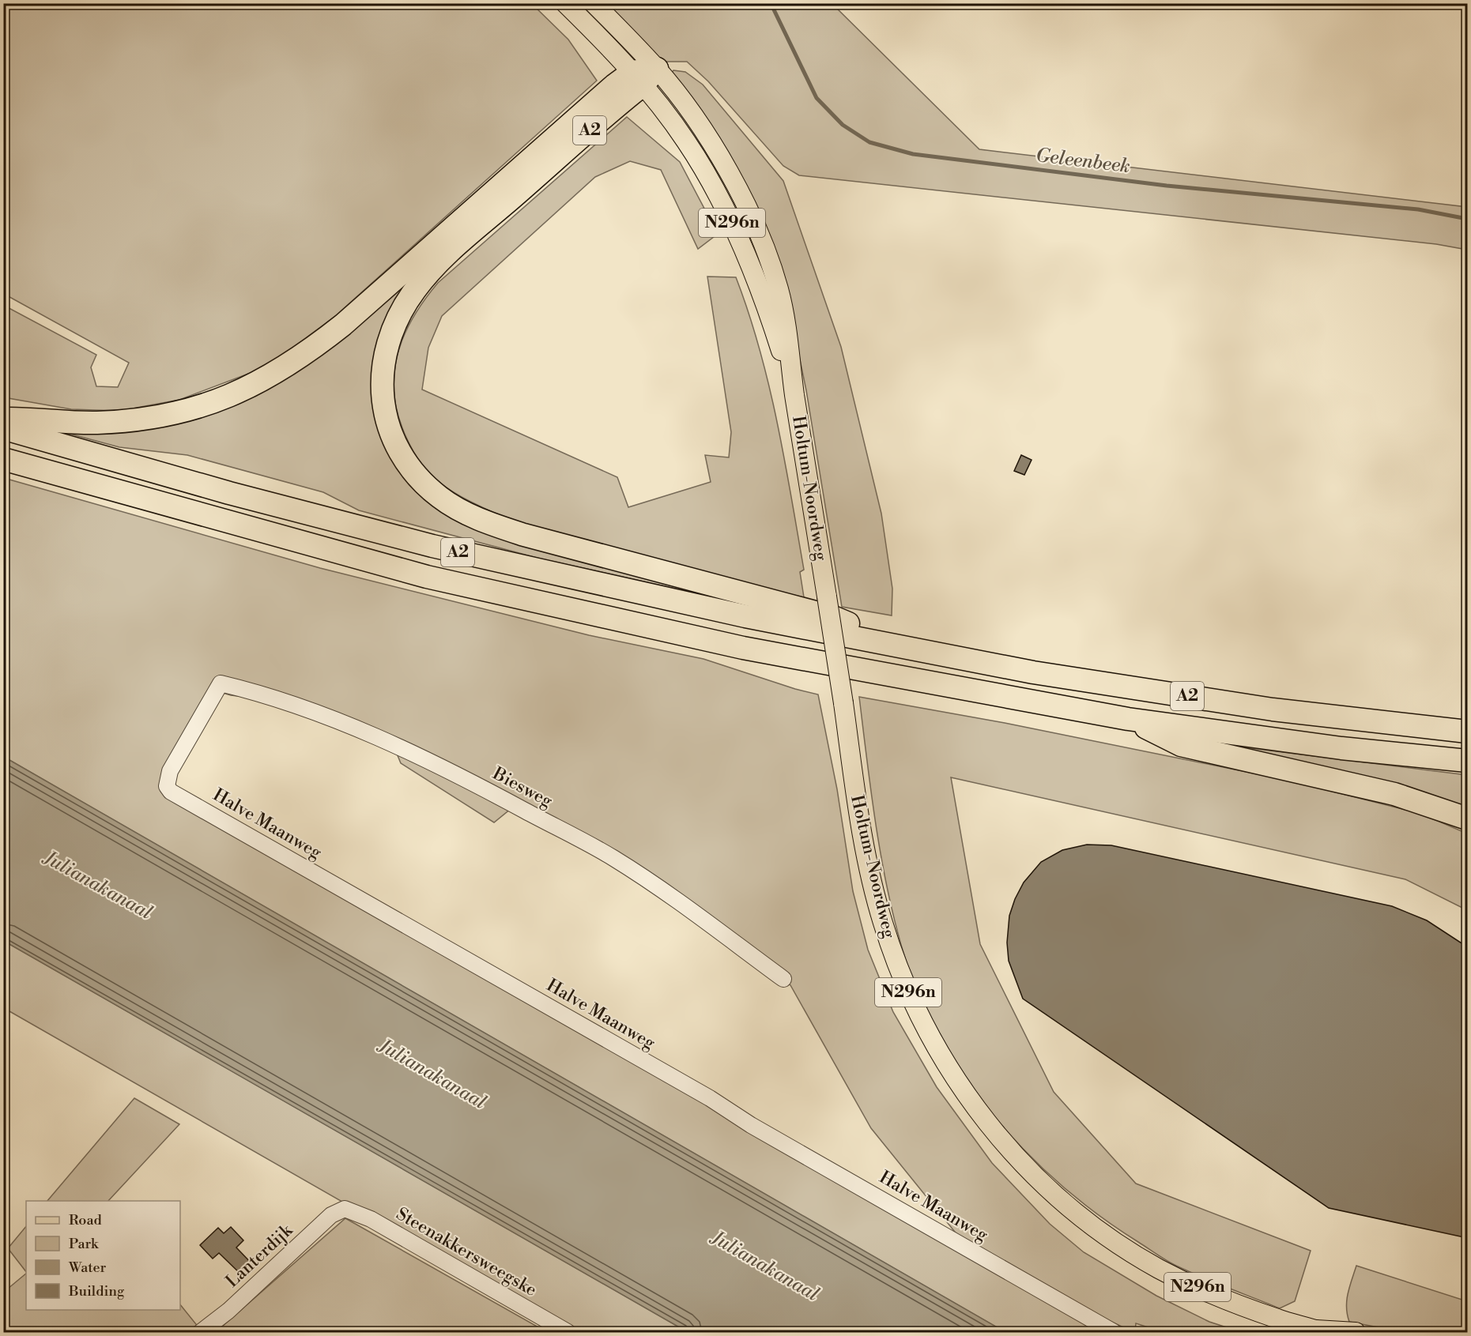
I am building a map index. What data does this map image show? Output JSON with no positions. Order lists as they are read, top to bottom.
{
  "streets": {
    "highway": ["A2"],
    "main road": ["N296n", "Holtum-Noordweg"],
    "street": [
      "Biesweg",
      "Halve Maanweg",
      "Steenakkersweegske",
      "Lanterdijk"
    ]
  },
  "crossings": [
    ["A2", "Holtum-Noordweg"],
    ["Biesweg", "Halve Maanweg"],
    ["Steenakkersweegske", "Lanterdijk"]
  ],
  "water": ["Geleenbeek", "Julianakanaal"],
  "legend": [
    "Road",
    "Park",
    "Water",
    "Building"
  ]
}
